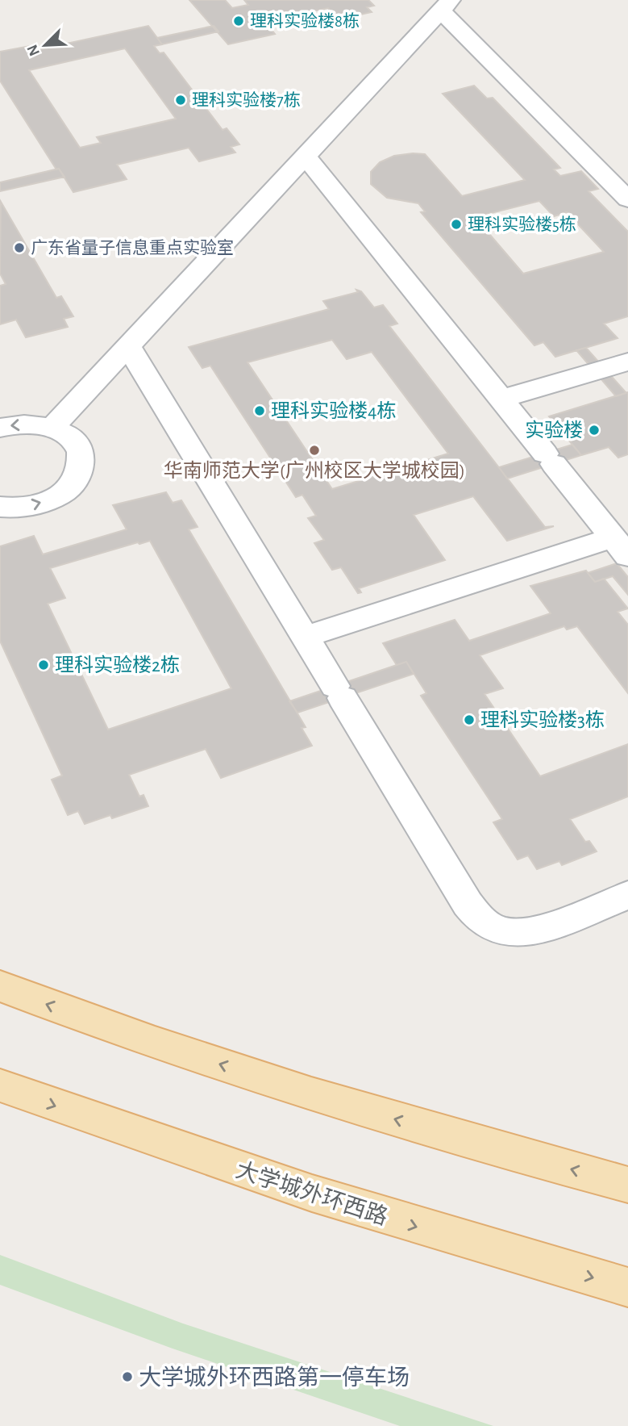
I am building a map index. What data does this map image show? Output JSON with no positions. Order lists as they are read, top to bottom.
{
  "streets": {
    "main road": ["大学城外环西路"]
  },
  "places": [
    "理科实验楼8栋",
    "理科实验楼7栋",
    "理科实验楼5栋",
    "广东省量子信息重点实验室",
    "理科实验楼4栋",
    "实验楼",
    "华南师范大学(广州校区大学城校园)",
    "理科实验楼2栋",
    "理科实验楼3栋",
    "大学城外环西路第一停车场"
  ],
  "north": "bottom left"
}
